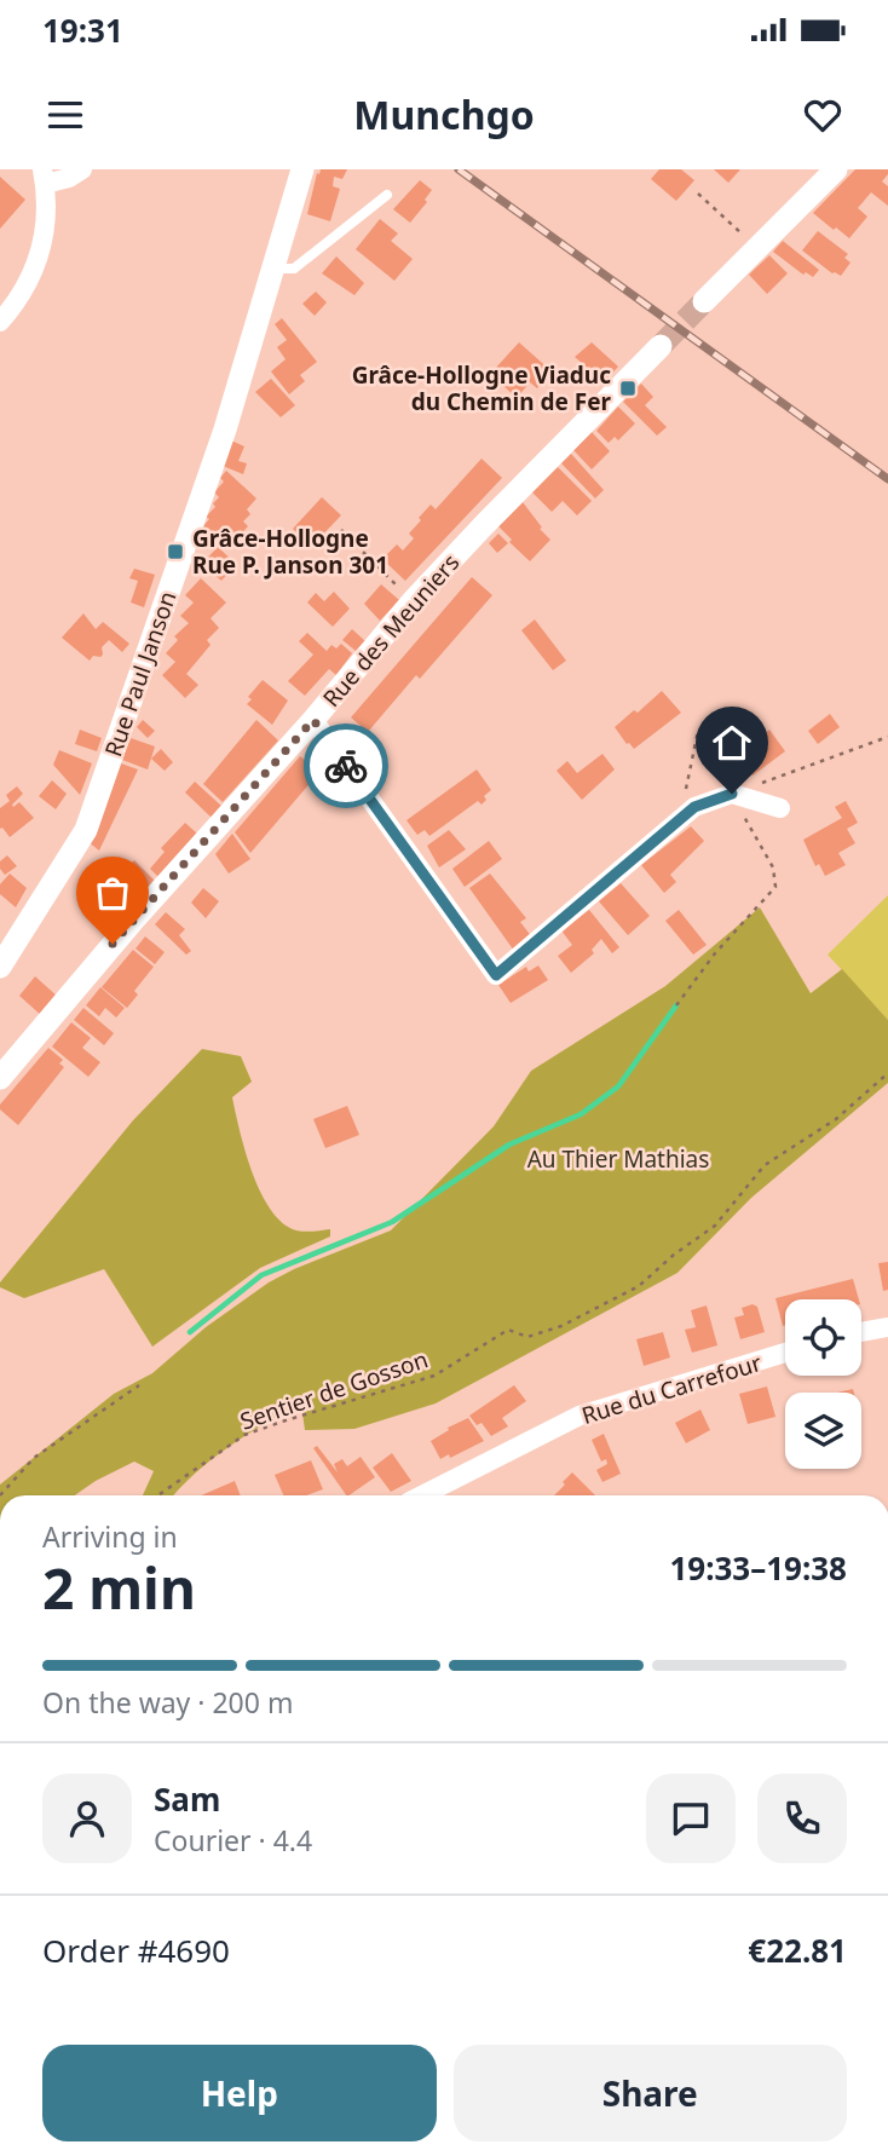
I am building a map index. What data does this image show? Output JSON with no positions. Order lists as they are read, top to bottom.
{
  "streets": {
    "street": ["Rue des Meuniers", "Rue Paul Janson", "Rue du Carrefour"],
    "path": ["Sentier de Gosson"]
  },
  "parks": ["Au Thier Mathias"],
  "places": {
    "transit": ["Grâce-Hollogne Viaduc du Chemin de Fer", "Grâce-Hollogne Rue P. Janson 301"]
  },
  "page": {
    "status": "19:31",
    "header": "Munchgo",
    "heading": ["2 min", "Arriving in", "19:33–19:38"],
    "panel": [
      "Sam",
      "Courier · 4.4",
      "Order #4690",
      "€22.81"
    ],
    "bar": "On the way · 200 m",
    "buttons": ["Help", "Share"]
  }
}
